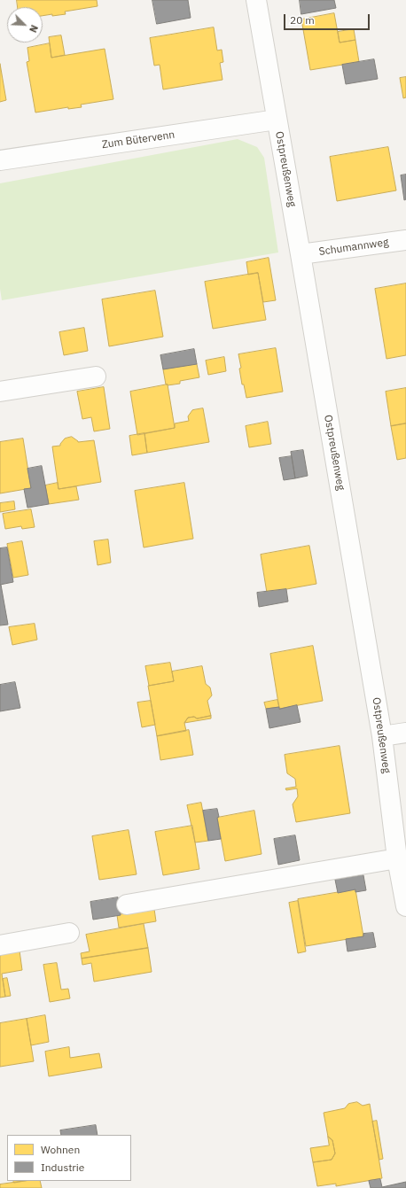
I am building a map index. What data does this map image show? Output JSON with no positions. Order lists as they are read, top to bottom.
{
  "streets": {
    "street": ["Zum Bütervenn", "Ostpreußenweg", "Schumannweg"]
  },
  "crossings": [
    ["Zum Bütervenn", "Ostpreußenweg"],
    ["Ostpreußenweg", "Schumannweg"]
  ],
  "legend": ["Wohnen", "Industrie"],
  "scale_bar": "20 m",
  "north": "bottom right"
}
